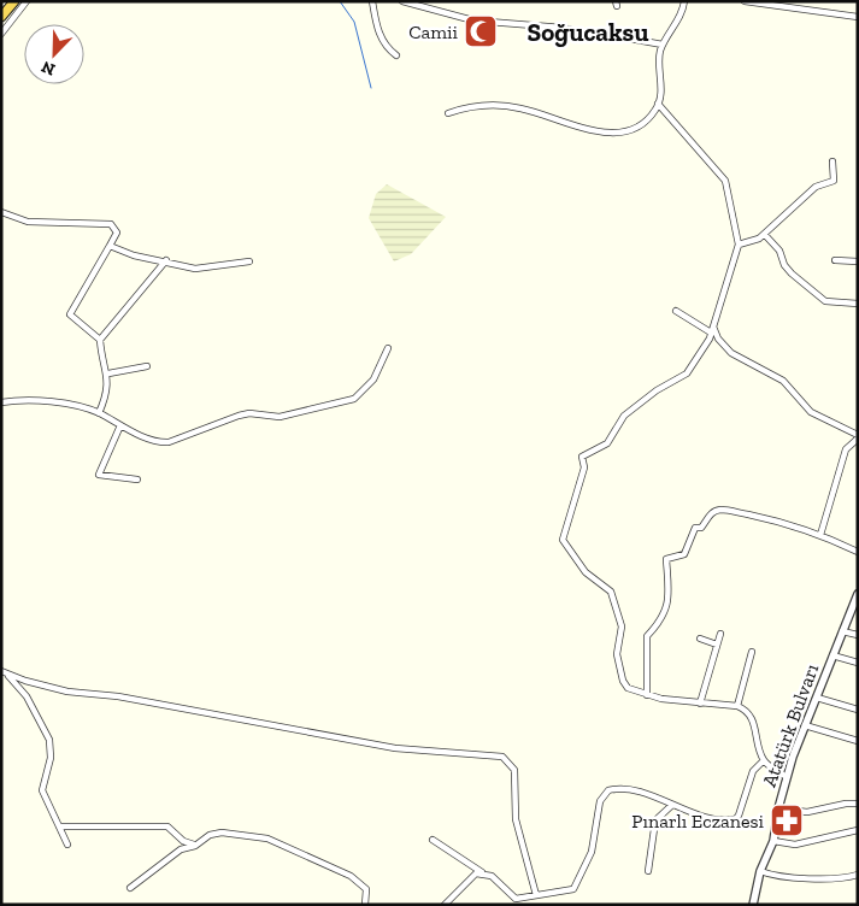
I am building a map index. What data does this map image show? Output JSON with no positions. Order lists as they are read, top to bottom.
{
  "streets": {
    "street": ["Atatürk Bulvarı"]
  },
  "districts": ["Soğucaksu"],
  "places": {
    "mosque": ["Camii"],
    "pharmacy": ["Pınarlı Eczanesi"]
  },
  "north": "bottom left"
}
